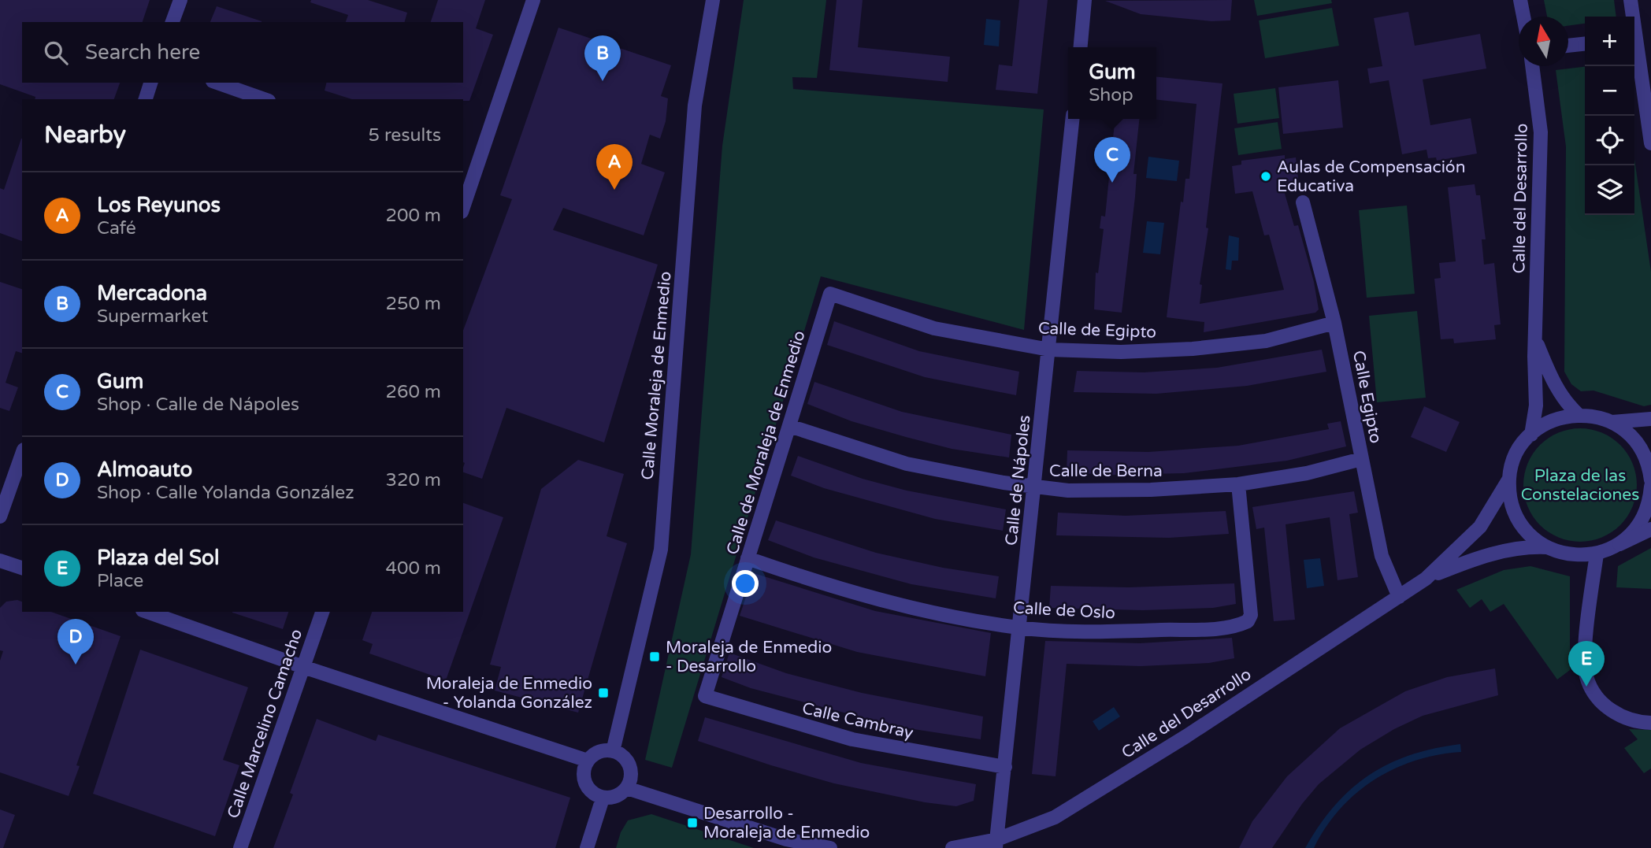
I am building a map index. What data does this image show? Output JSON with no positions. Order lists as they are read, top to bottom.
{
  "streets": {
    "street": [
      "Calle del Desarrollo",
      "Calle de Egipto",
      "Calle Moraleja de Enmedio",
      "Calle Egipto",
      "Calle de Moraleja de Enmedio",
      "Calle de Berna",
      "Calle de Nápoles",
      "Calle de Oslo",
      "Calle Cambray",
      "Calle Marcelino Camacho"
    ]
  },
  "crossings": [
    ["Calle del Desarrollo", "Calle Egipto"],
    ["Calle del Desarrollo", "Calle de Nápoles"],
    ["Calle de Egipto", "Calle Egipto"],
    ["Calle de Egipto", "Calle de Moraleja de Enmedio"],
    ["Calle de Egipto", "Calle de Nápoles"],
    ["Calle Egipto", "Calle de Berna"],
    ["Calle de Moraleja de Enmedio", "Calle de Berna"],
    ["Calle de Moraleja de Enmedio", "Calle de Oslo"],
    ["Calle de Moraleja de Enmedio", "Calle Cambray"],
    ["Calle de Berna", "Calle de Nápoles"],
    ["Calle de Berna", "Calle de Oslo"],
    ["Calle de Nápoles", "Calle de Oslo"],
    ["Calle de Nápoles", "Calle Cambray"]
  ],
  "parks": ["Plaza de las Constelaciones"],
  "places": {
    "other": ["Aulas de Compensación Educativa"],
    "transit": ["Moraleja de Enmedio - Desarrollo", "Moraleja de Enmedio - Yolanda González", "Desarrollo - Moraleja de Enmedio"]
  },
  "north": "top",
  "page": {
    "map_buttons": ["+", "−"],
    "search": "Search here",
    "pins": [
      "B",
      "C",
      "A",
      "D",
      "E"
    ],
    "popup": ["Gum", "Shop"],
    "heading": ["Nearby", "5 results"],
    "list": [
      {
        "mark": "A",
        "name": "Los Reyunos",
        "note": "Café",
        "value": "200 m"
      },
      {
        "mark": "B",
        "name": "Mercadona",
        "note": "Supermarket",
        "value": "250 m"
      },
      {
        "mark": "C",
        "name": "Gum",
        "note": "Shop · Calle de Nápoles",
        "value": "260 m"
      },
      {
        "mark": "D",
        "name": "Almoauto",
        "note": "Shop · Calle Yolanda González",
        "value": "320 m"
      },
      {
        "mark": "E",
        "name": "Plaza del Sol",
        "note": "Place",
        "value": "400 m"
      }
    ]
  }
}
